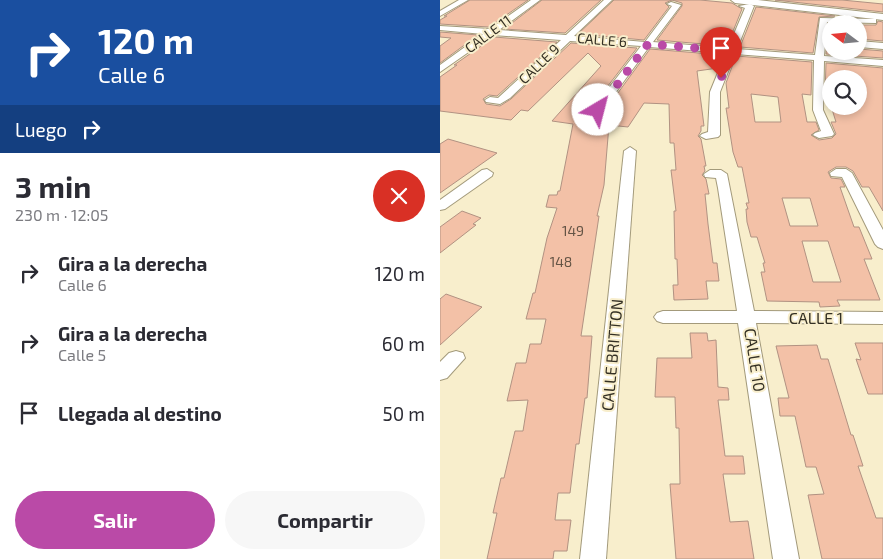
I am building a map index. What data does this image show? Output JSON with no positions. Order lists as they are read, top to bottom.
{
  "streets": {
    "street": [
      "CALLE 11",
      "CALLE 6",
      "CALLE 9",
      "CALLE 1",
      "CALLE BRITTON",
      "CALLE 10"
    ]
  },
  "crossings": [
    ["CALLE 11", "CALLE 6"],
    ["CALLE 6", "CALLE 9"],
    ["CALLE 1", "CALLE 10"]
  ],
  "house_numbers": ["149", "148"],
  "north": "left",
  "page": {
    "turn": ["120 m", "Calle 6"],
    "then": "Luego",
    "heading": ["3 min", "230 m · 12:05"],
    "list": [
      {
        "name": "Gira a la derecha",
        "note": "Calle 6",
        "value": "120 m"
      },
      {
        "name": "Gira a la derecha",
        "note": "Calle 5",
        "value": "60 m"
      },
      {
        "name": "Llegada al destino",
        "value": "50 m"
      }
    ],
    "buttons": ["Salir", "Compartir"]
  }
}
